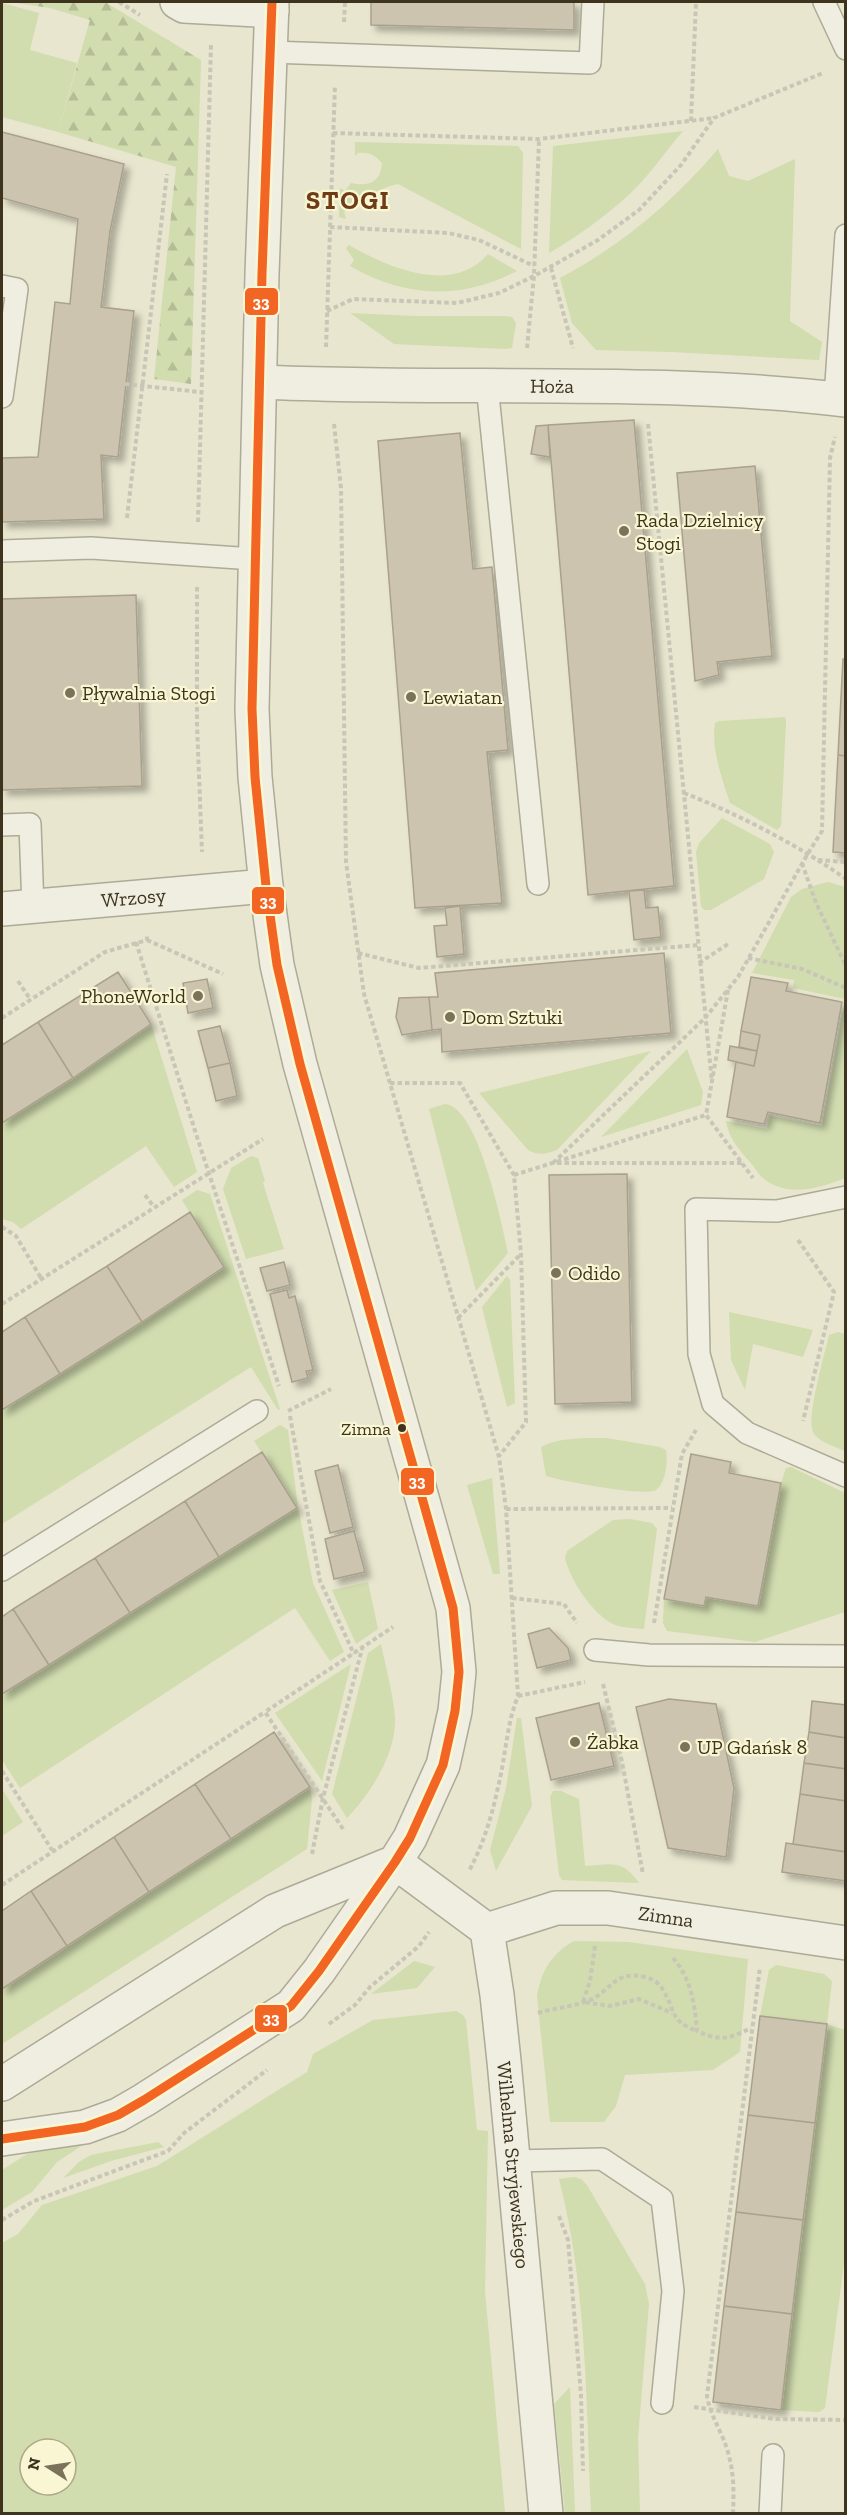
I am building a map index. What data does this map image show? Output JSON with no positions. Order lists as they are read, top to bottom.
{
  "streets": {
    "street": [
      "Hoża",
      "Wrzosy",
      "Zimna",
      "Wilhelma Stryjewskiego"
    ]
  },
  "crossings": [
    ["Zimna", "Wilhelma Stryjewskiego"]
  ],
  "districts": ["STOGI"],
  "places": [
    "Rada Dzielnicy Stogi",
    "Pływalnia Stogi",
    "Lewiatan",
    "PhoneWorld",
    "Dom Sztuki",
    "Odido",
    "Zimna",
    "Żabka",
    "UP Gdańsk 8"
  ],
  "lines": ["transit line 33"],
  "north": "left"
}
